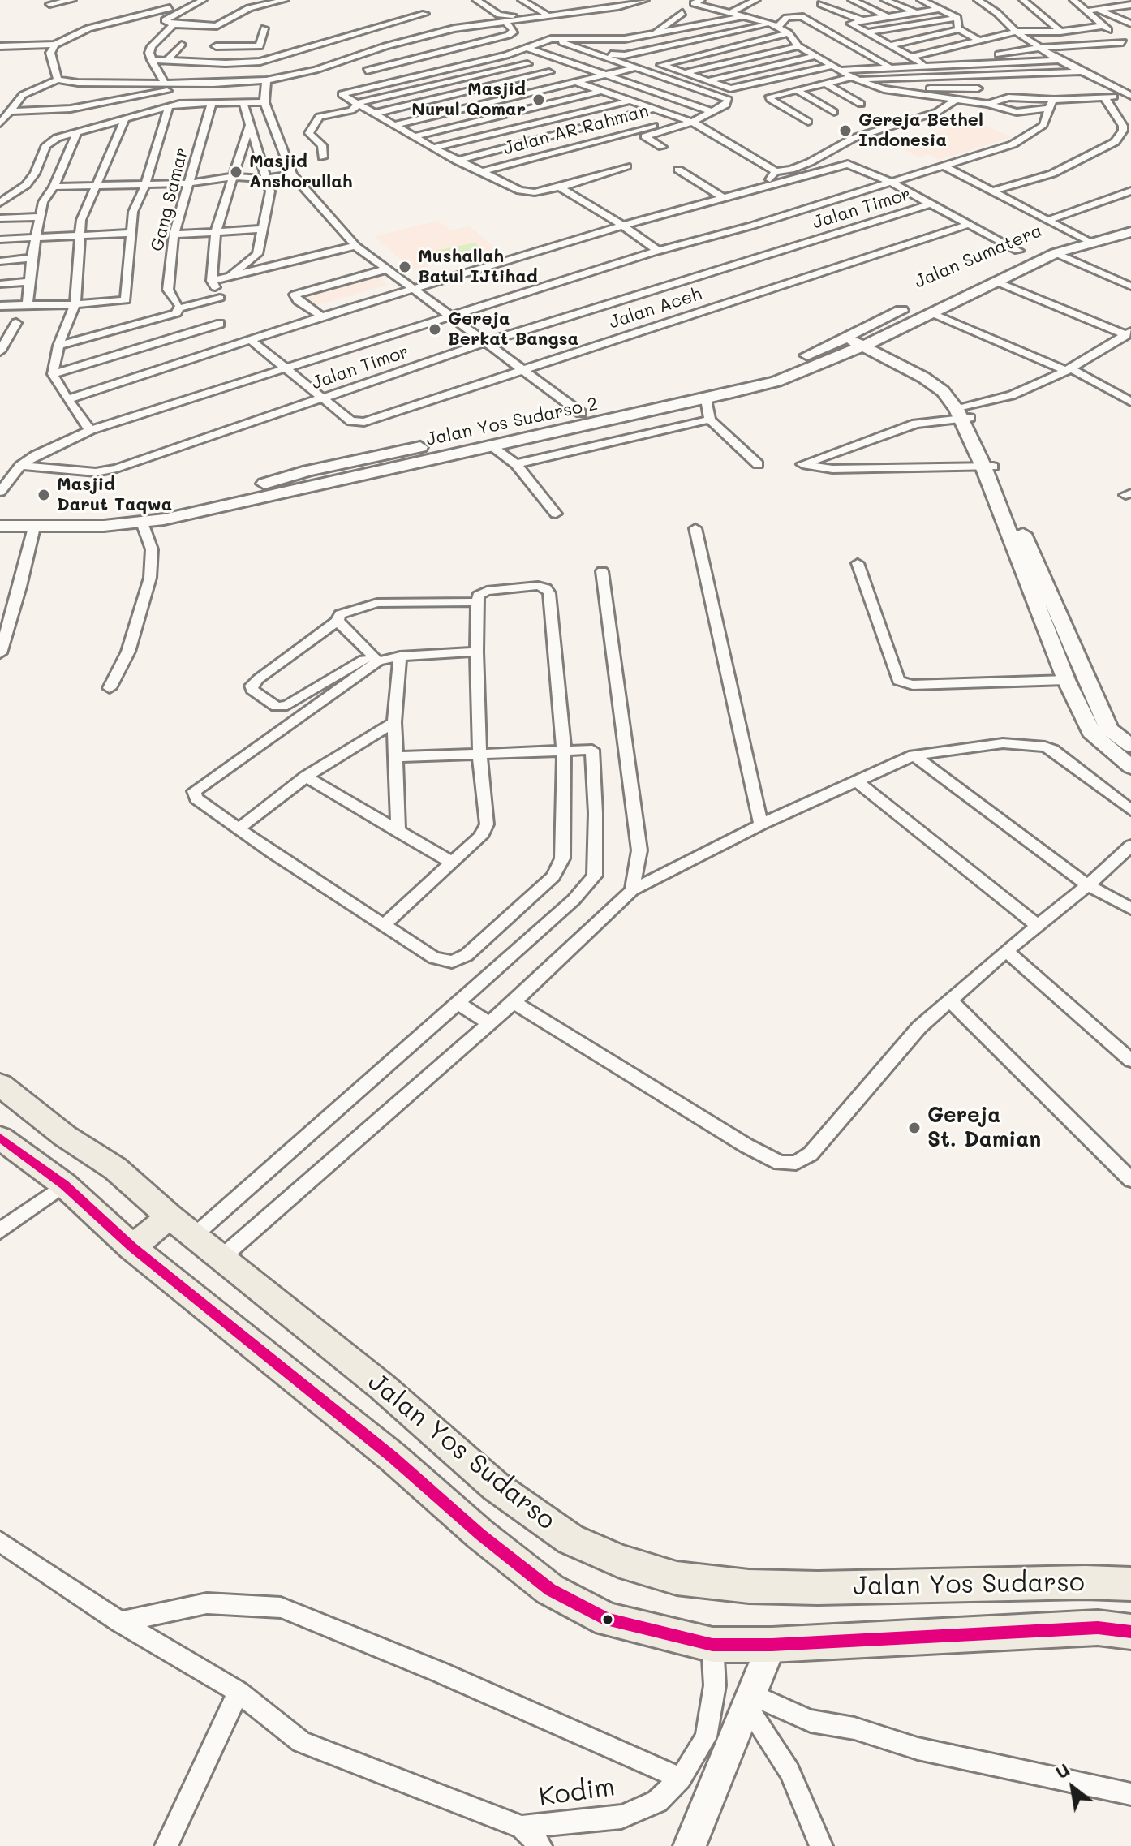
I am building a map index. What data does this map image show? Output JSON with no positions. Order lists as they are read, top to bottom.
{
  "streets": {
    "main road": ["Jalan Sumatera", "Jalan Yos Sudarso 2", "Jalan Yos Sudarso"],
    "street": [
      "Jalan AR Rahman",
      "Gang Samar",
      "Jalan Timor",
      "Jalan Aceh",
      "Kodim"
    ]
  },
  "crossings": [
    ["Jalan Timor", "Jalan Aceh"],
    ["Jalan Sumatera", "Jalan Yos Sudarso 2"],
    ["Jalan Yos Sudarso", "Kodim"]
  ],
  "places": [
    "Masjid Nurul Qomar",
    "Gereja Bethel Indonesia",
    "Masjid Anshorullah",
    "Mushallah Batul IJtihad",
    "Gereja Berkat Bangsa",
    "Masjid Darut Taqwa",
    "Gereja St. Damian"
  ],
  "north": "top left"
}
